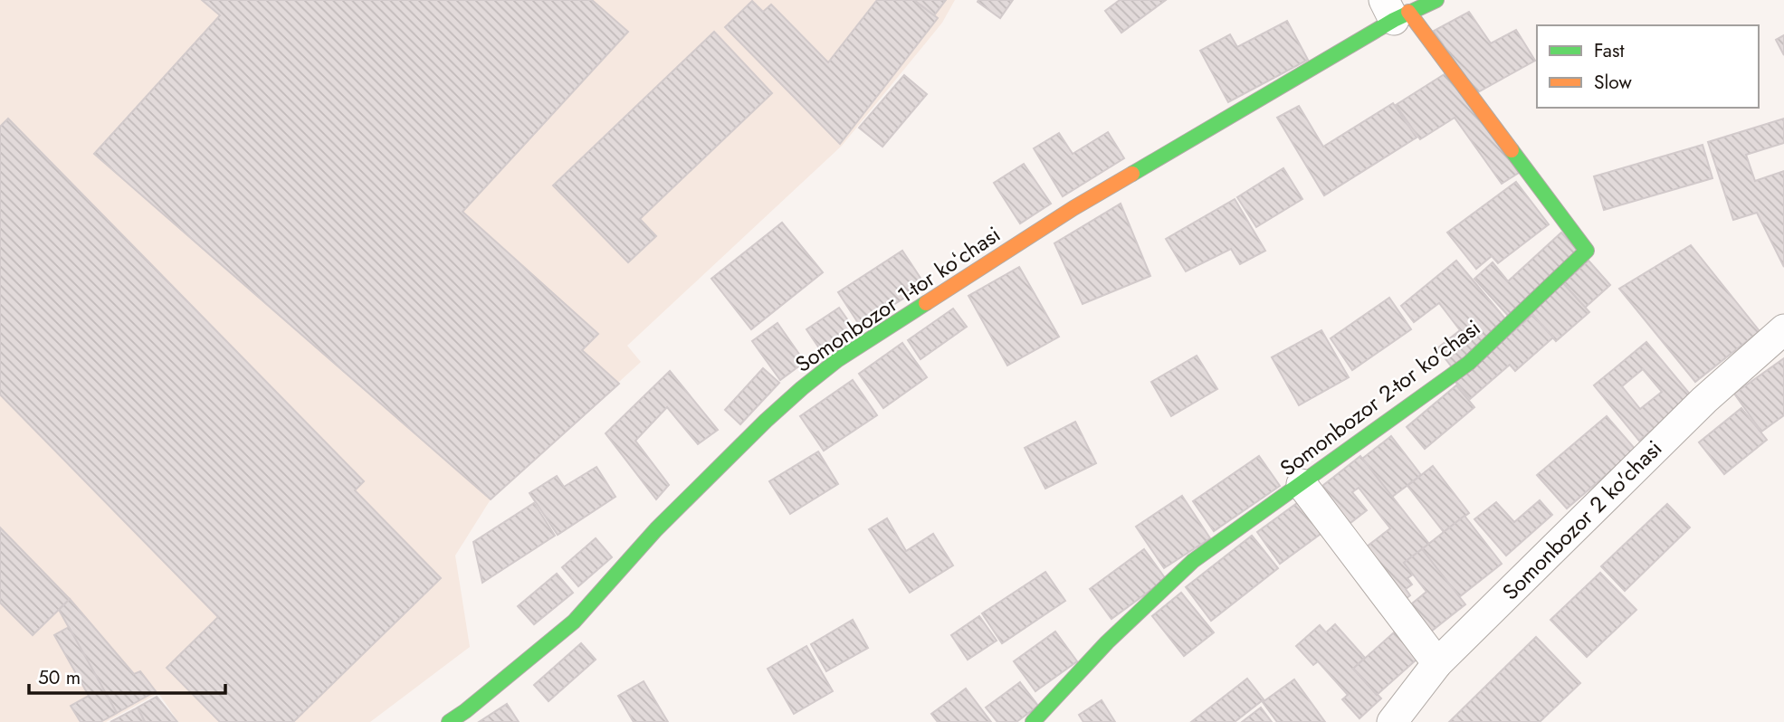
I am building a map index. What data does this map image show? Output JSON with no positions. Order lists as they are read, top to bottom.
{
  "streets": {
    "street": ["Somonbozor 1-tor koʻchasi", "Somonbozor 2-tor ko'chasi", "Somonbozor 2 ko'chasi"]
  },
  "crossings": [
    ["Somonbozor 1-tor koʻchasi", "Somonbozor 2-tor ko'chasi"]
  ],
  "legend": ["Fast", "Slow"],
  "scale_bar": "50 m"
}
